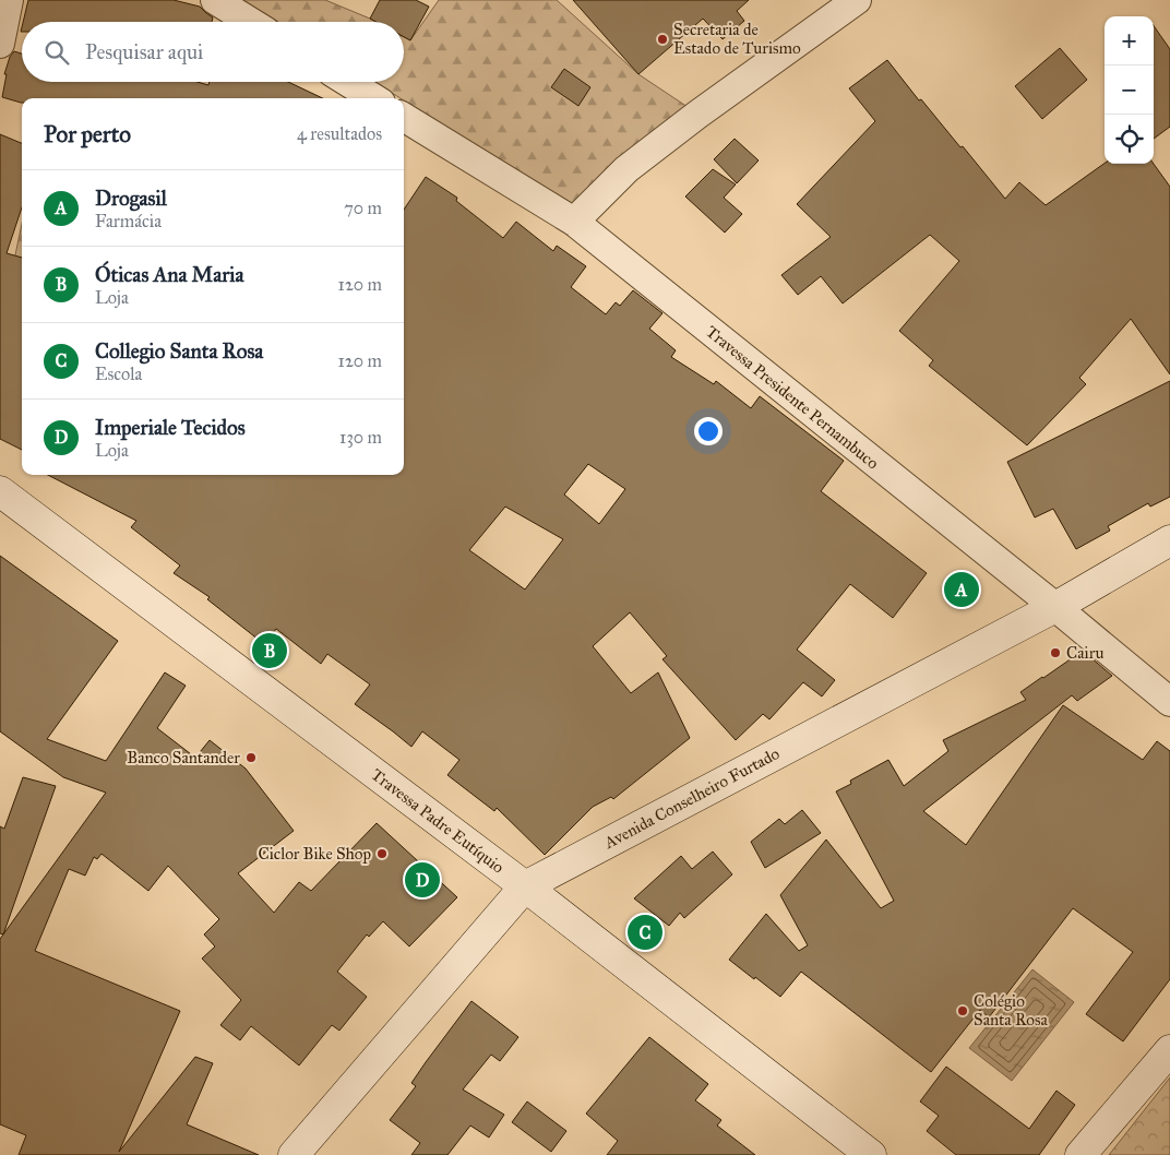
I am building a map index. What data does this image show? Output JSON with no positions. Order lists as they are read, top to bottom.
{
  "streets": {
    "main road": ["Avenida Conselheiro Furtado", "Travessa Padre Eutíquio"],
    "street": ["Travessa Presidente Pernambuco"]
  },
  "crossings": [
    ["Travessa Presidente Pernambuco", "Avenida Conselheiro Furtado"],
    ["Avenida Conselheiro Furtado", "Travessa Padre Eutíquio"]
  ],
  "places": [
    "Secretaria de Estado de Turismo",
    "Cairu",
    "Banco Santander",
    "Ciclor Bike Shop",
    "Colégio Santa Rosa"
  ],
  "page": {
    "map_buttons": ["+", "−"],
    "search": "Pesquisar aqui",
    "heading": ["Por perto", "4 resultados"],
    "list": [
      {
        "mark": "A",
        "name": "Drogasil",
        "note": "Farmácia",
        "value": "70 m"
      },
      {
        "mark": "B",
        "name": "Óticas Ana Maria",
        "note": "Loja",
        "value": "120 m"
      },
      {
        "mark": "C",
        "name": "Collegio Santa Rosa",
        "note": "Escola",
        "value": "120 m"
      },
      {
        "mark": "D",
        "name": "Imperiale Tecidos",
        "note": "Loja",
        "value": "130 m"
      }
    ],
    "pins": [
      "A",
      "B",
      "D",
      "C"
    ]
  }
}
